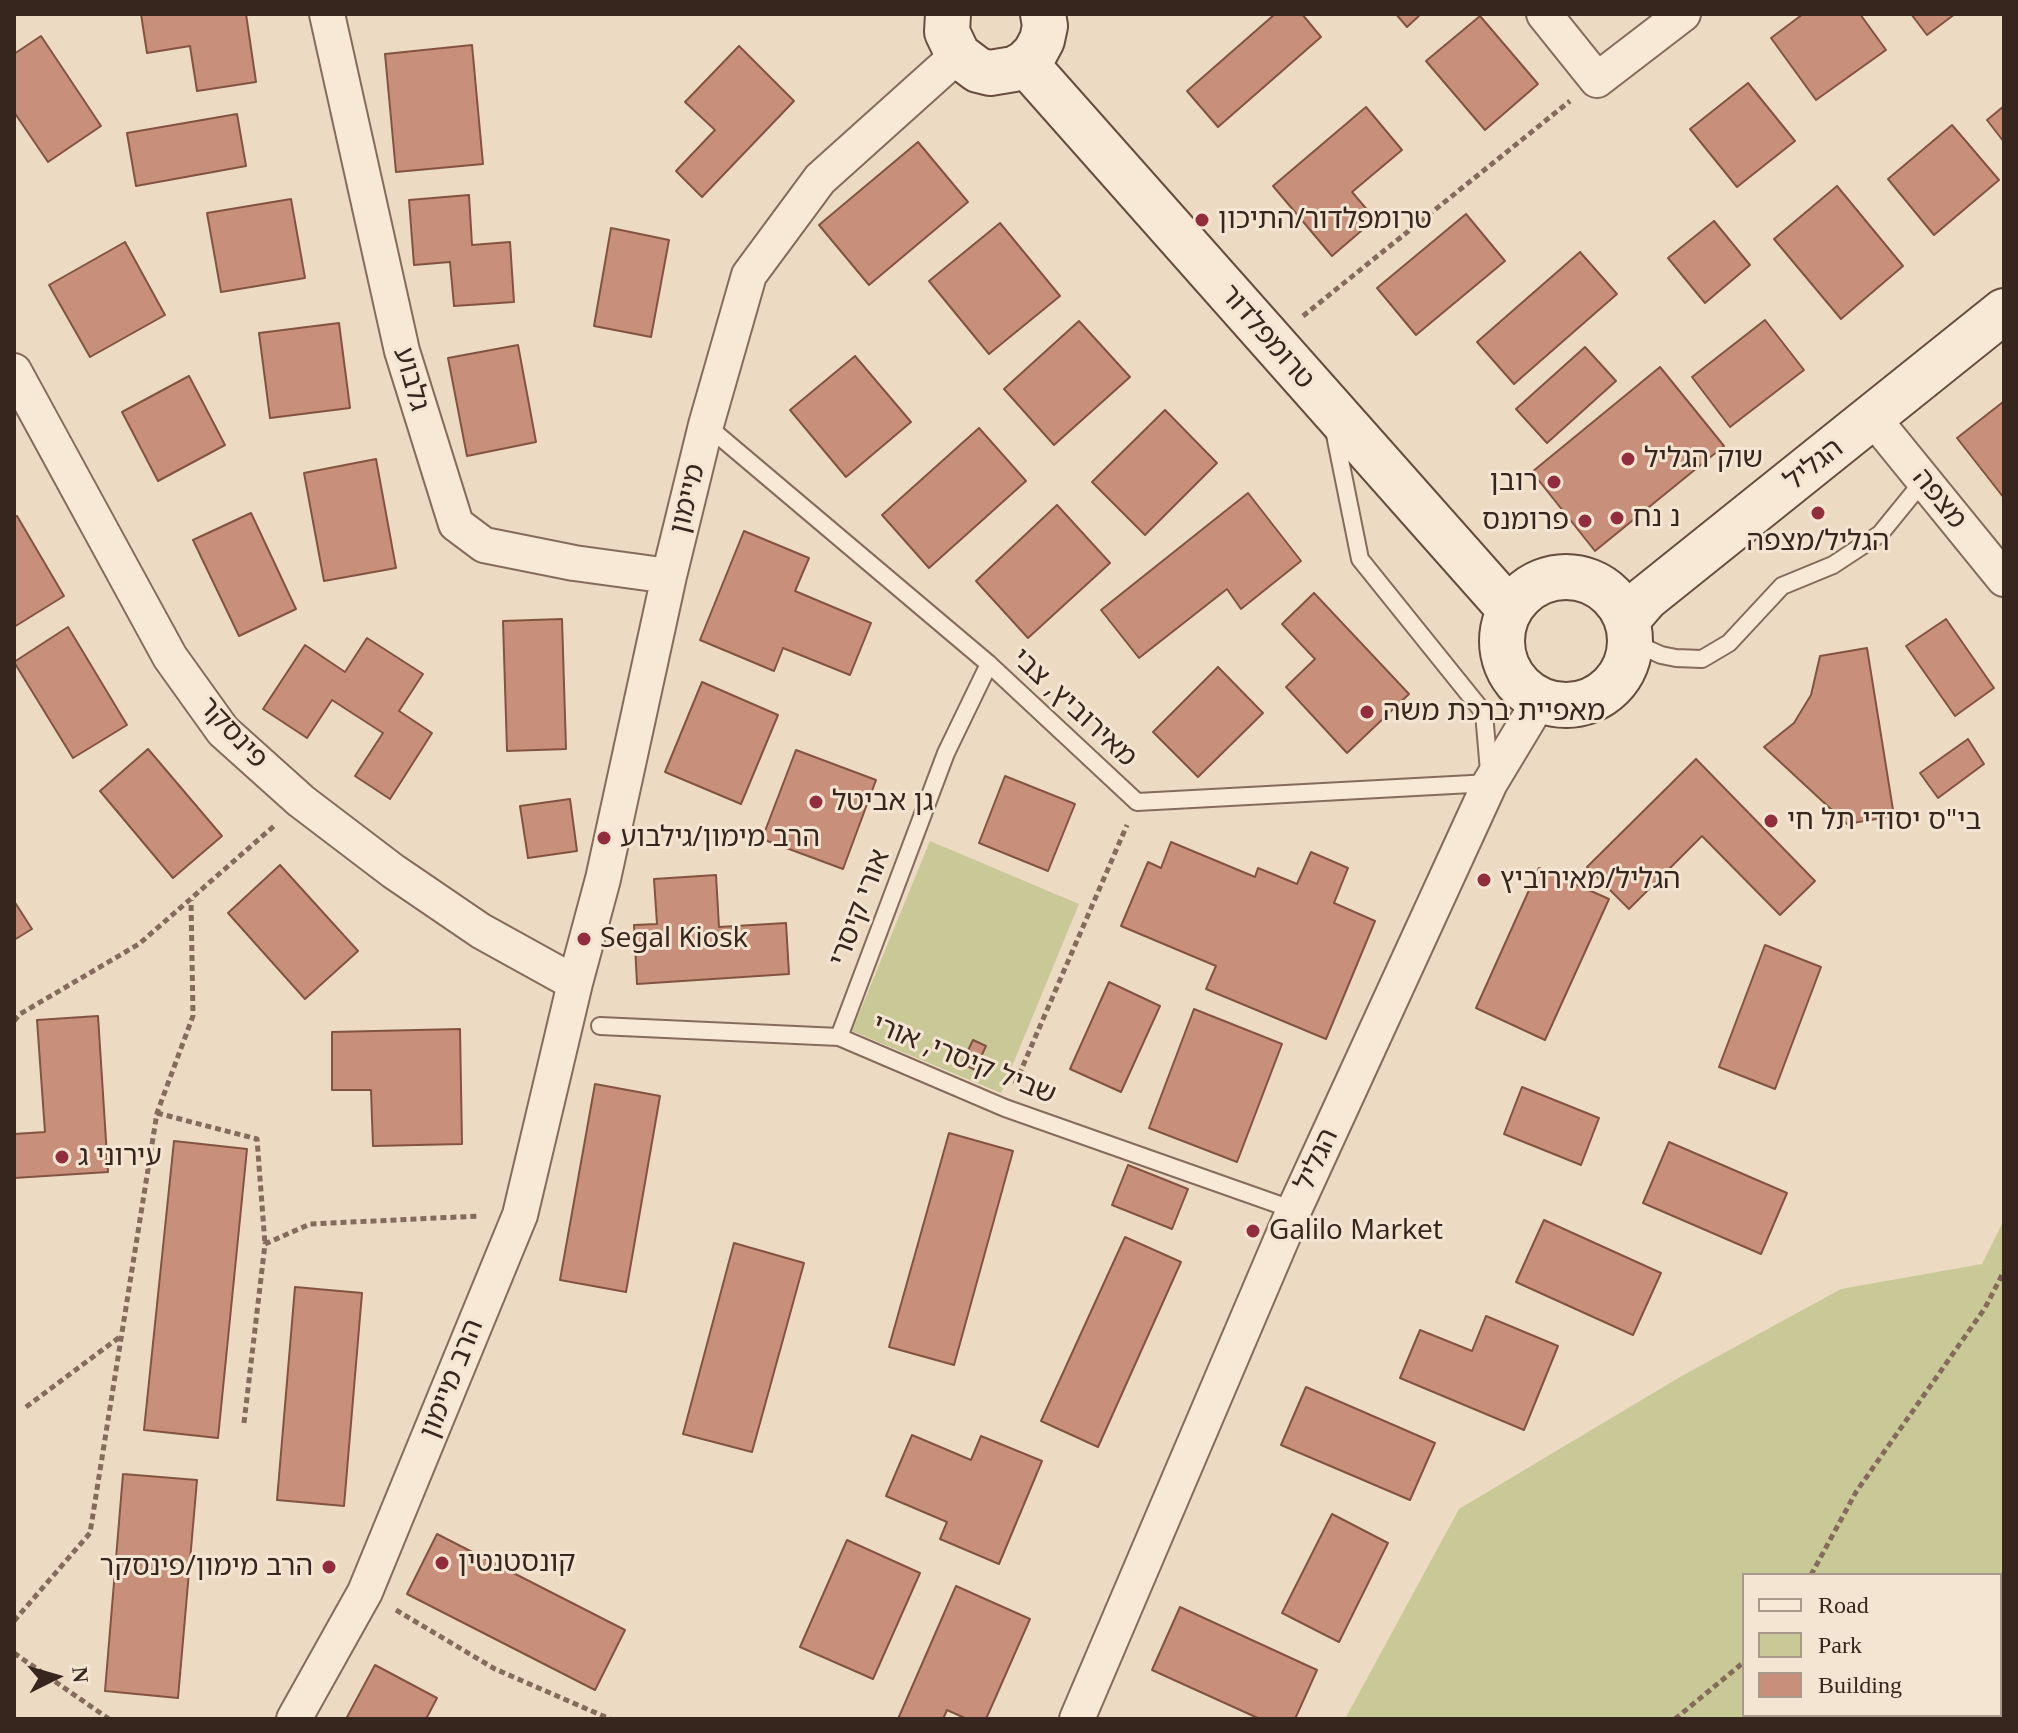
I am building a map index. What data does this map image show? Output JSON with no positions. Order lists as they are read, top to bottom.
{
  "streets": {
    "street": [
      "טרומפלדור",
      "גלבוע",
      "הגליל",
      "מיימון",
      "מצפה",
      "פינסקר",
      "הרב מיימון"
    ],
    "lane": ["מאירוביץ, צבי", "אורי קיסרי", "שביל קיסרי, אורי"]
  },
  "crossings": [
    ["טרומפלדור", "הגליל"],
    ["גלבוע", "מיימון"],
    ["הגליל", "מצפה"],
    ["הגליל", "מאירוביץ, צבי"],
    ["הגליל", "שביל קיסרי, אורי"],
    ["מיימון", "מאירוביץ, צבי"],
    ["מיימון", "פינסקר"],
    ["מיימון", "הרב מיימון"],
    ["מאירוביץ, צבי", "אורי קיסרי"],
    ["אורי קיסרי", "שביל קיסרי, אורי"]
  ],
  "places": [
    "טרומפלדור/התיכון",
    "שוק הגליל",
    "רובן",
    "הגליל/מצפה",
    "נ נח",
    "פרומנס",
    "מאפיית ברכת משה",
    "גן אביטל",
    "בי\"ס יסודי תל חי",
    "הרב מימון/גילבוע",
    "הגליל/מאירוביץ",
    "Segal Kiosk",
    "עירוני ג",
    "Galilo Market",
    "קונסטנטין",
    "הרב מימון/פינסקר"
  ],
  "legend": ["Road", "Park", "Building"],
  "north": "right"
}
